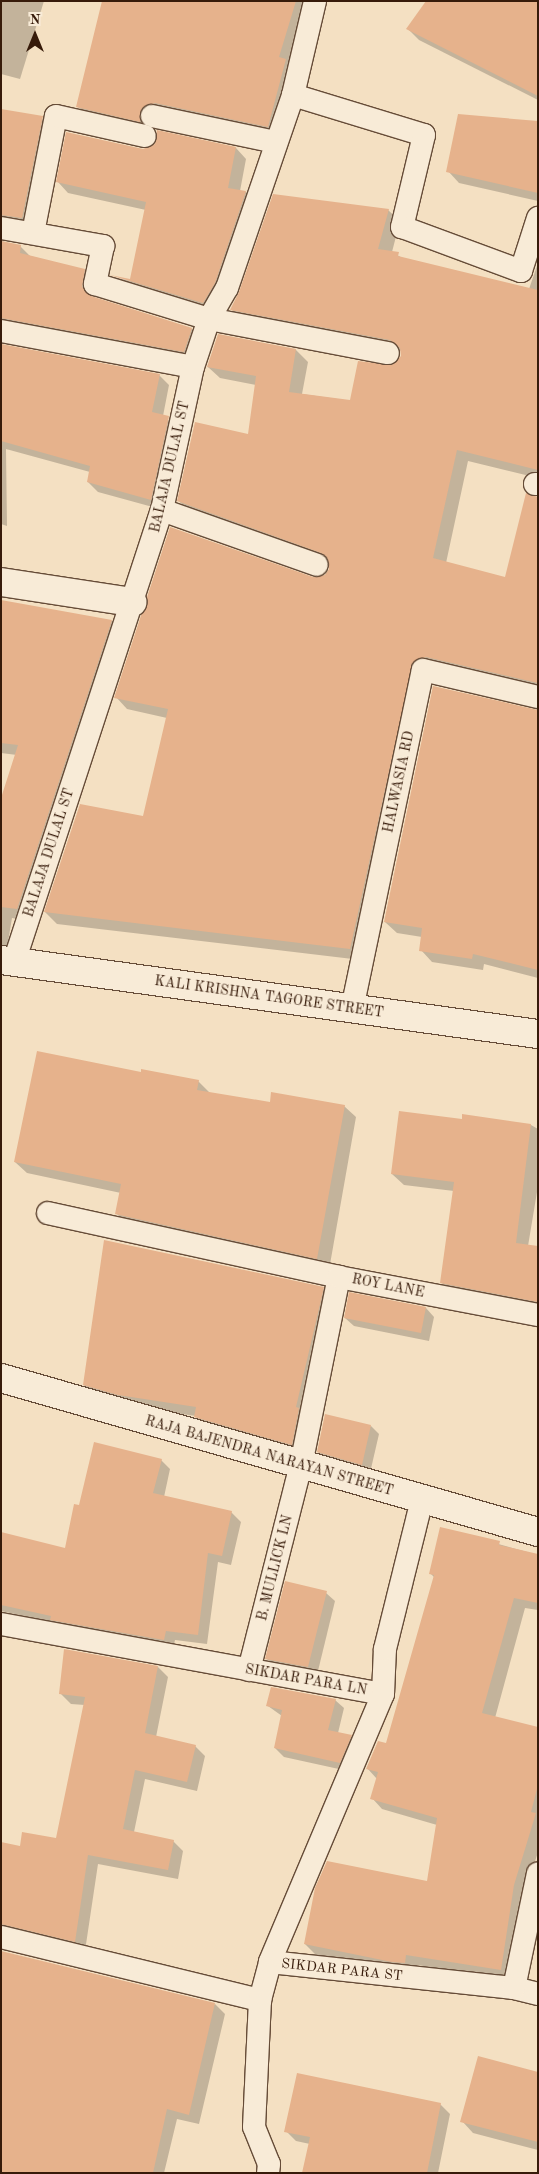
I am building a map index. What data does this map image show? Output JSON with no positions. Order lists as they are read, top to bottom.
{
  "streets": {
    "street": ["KALI KRISHNA TAGORE STREET", "RAJA BAJENDRA NARAYAN STREET"],
    "lane": [
      "BALAJA DULAL ST",
      "HALWASIA RD",
      "ROY LANE",
      "B. MULLICK LN",
      "SIKDAR PARA LN",
      "SIKDAR PARA ST"
    ]
  },
  "crossings": [
    ["BALAJA DULAL ST", "KALI KRISHNA TAGORE STREET"],
    ["HALWASIA RD", "KALI KRISHNA TAGORE STREET"],
    ["ROY LANE", "RAJA BAJENDRA NARAYAN STREET"],
    ["ROY LANE", "B. MULLICK LN"],
    ["RAJA BAJENDRA NARAYAN STREET", "B. MULLICK LN"],
    ["B. MULLICK LN", "SIKDAR PARA LN"],
    ["SIKDAR PARA LN", "SIKDAR PARA ST"]
  ],
  "north": "top"
}
